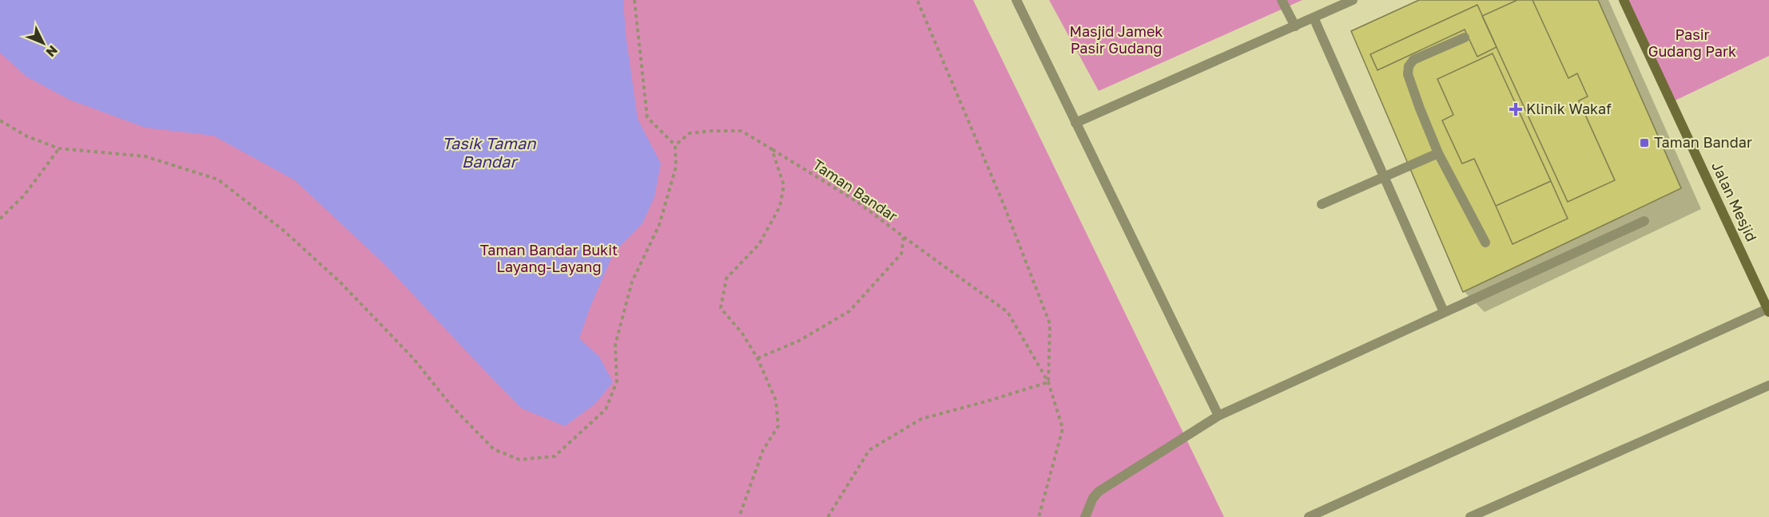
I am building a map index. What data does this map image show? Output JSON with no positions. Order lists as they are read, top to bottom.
{
  "streets": {
    "main road": ["Jalan Mesjid"],
    "path": ["Taman Bandar"]
  },
  "water": ["Tasik Taman Bandar"],
  "parks": ["Masjid Jamek Pasir Gudang", "Pasir Gudang Park", "Taman Bandar Bukit Layang-Layang"],
  "places": {
    "health": ["Klinik Wakaf"],
    "transit": ["Taman Bandar"]
  },
  "north": "bottom right"
}
